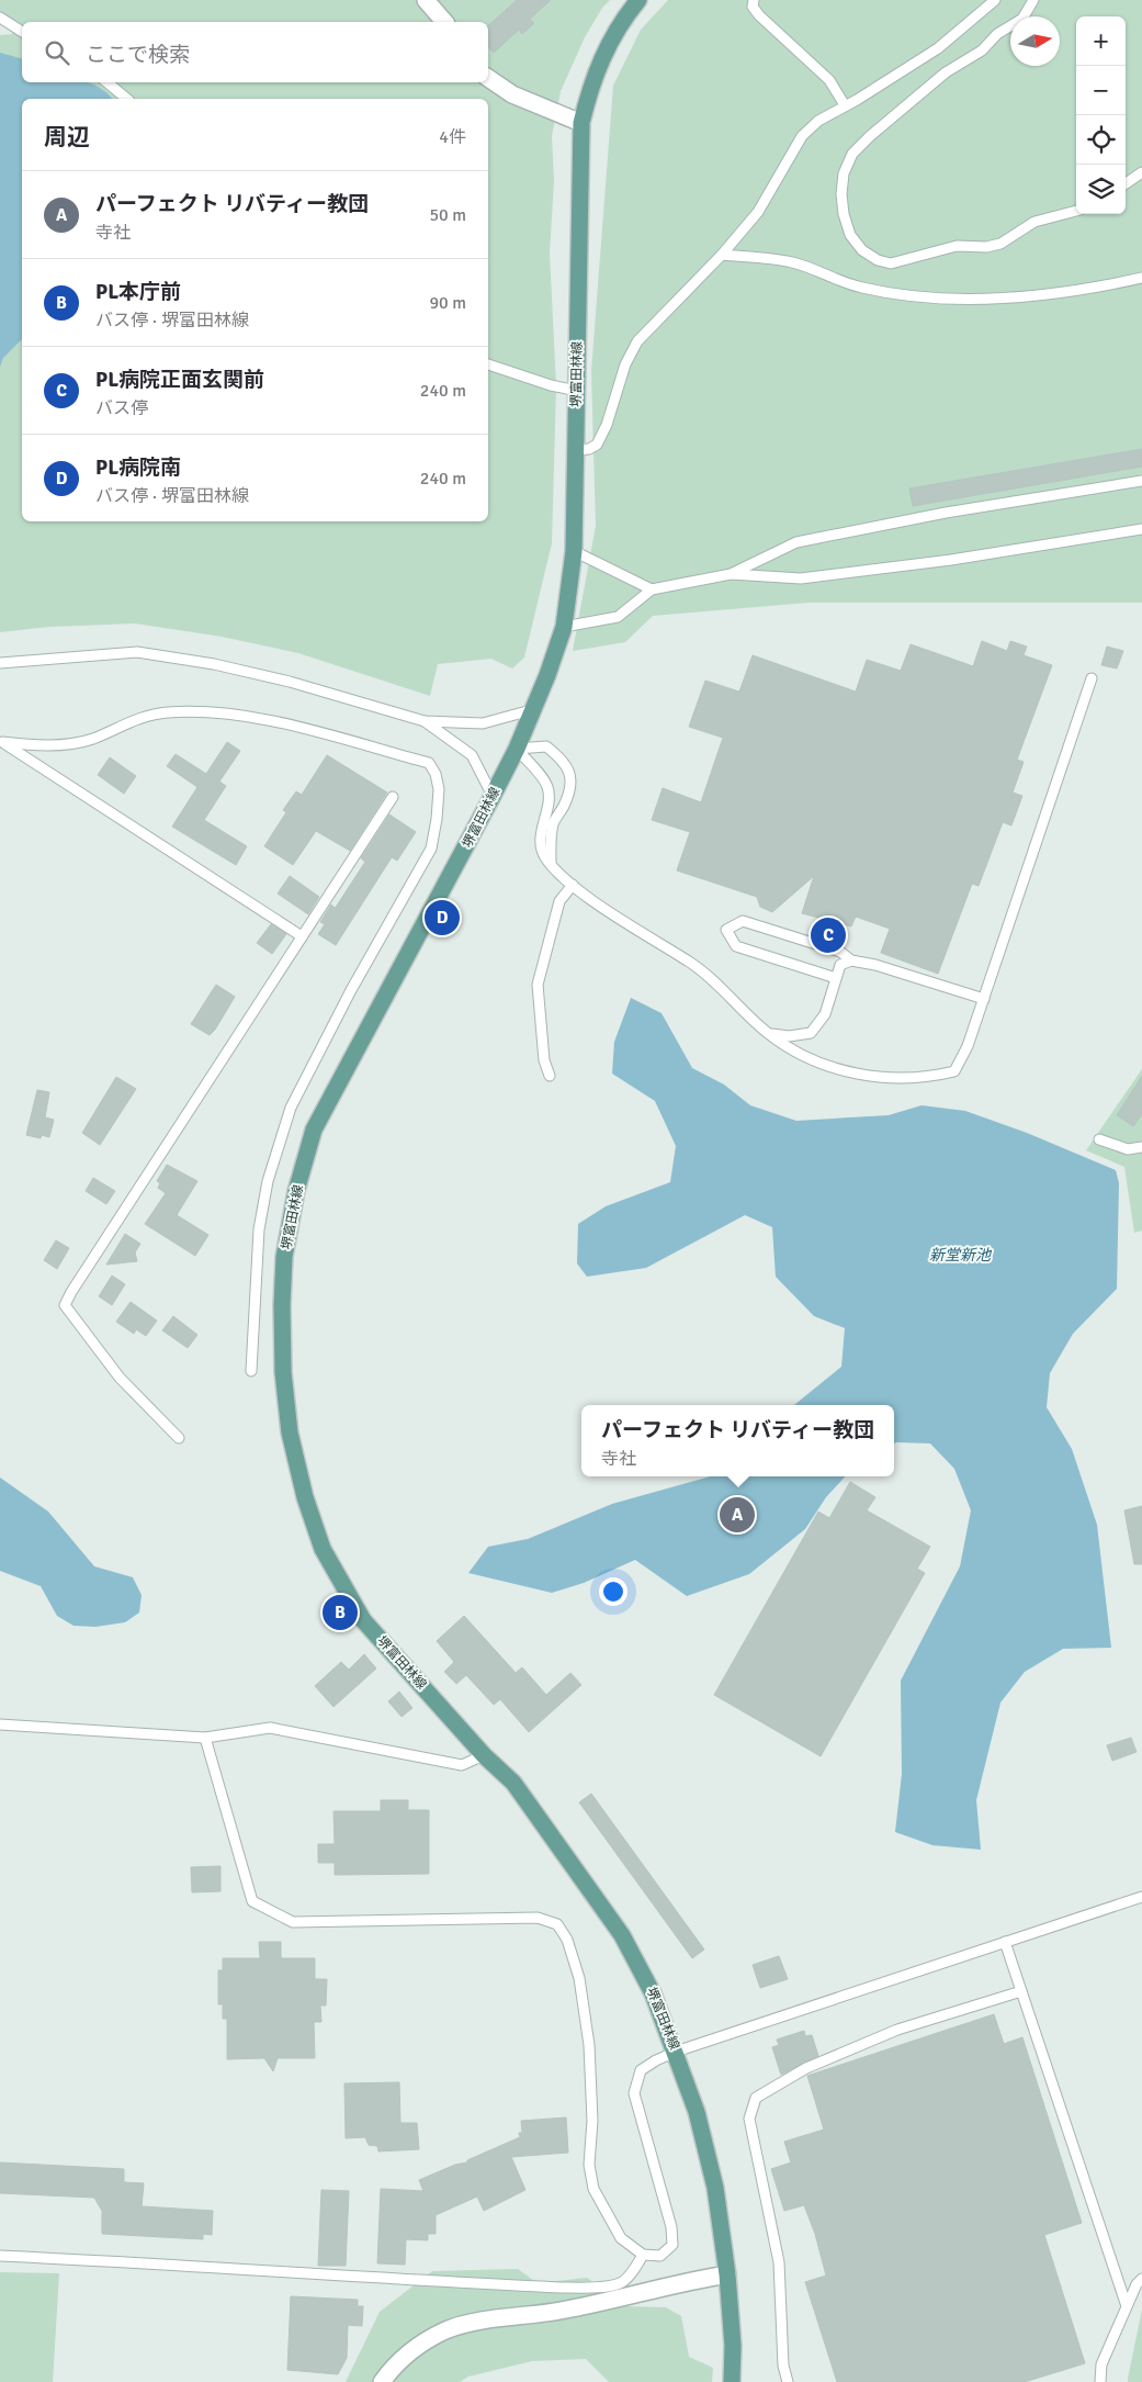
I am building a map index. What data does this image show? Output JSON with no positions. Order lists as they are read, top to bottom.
{
  "streets": {
    "main road": ["堺富田林線"]
  },
  "water": ["新堂新池"],
  "north": "right",
  "page": {
    "map_buttons": ["+", "−"],
    "search": "ここで検索",
    "heading": ["周辺", "4件"],
    "list": [
      {
        "mark": "A",
        "name": "パーフェクト リバティー教団",
        "note": "寺社",
        "value": "50 m"
      },
      {
        "mark": "B",
        "name": "PL本庁前",
        "note": "バス停 · 堺富田林線",
        "value": "90 m"
      },
      {
        "mark": "C",
        "name": "PL病院正面玄関前",
        "note": "バス停",
        "value": "240 m"
      },
      {
        "mark": "D",
        "name": "PL病院南",
        "note": "バス停 · 堺富田林線",
        "value": "240 m"
      }
    ],
    "pins": [
      "D",
      "C",
      "A",
      "B"
    ],
    "popup": ["パーフェクト リバティー教団", "寺社"]
  }
}
